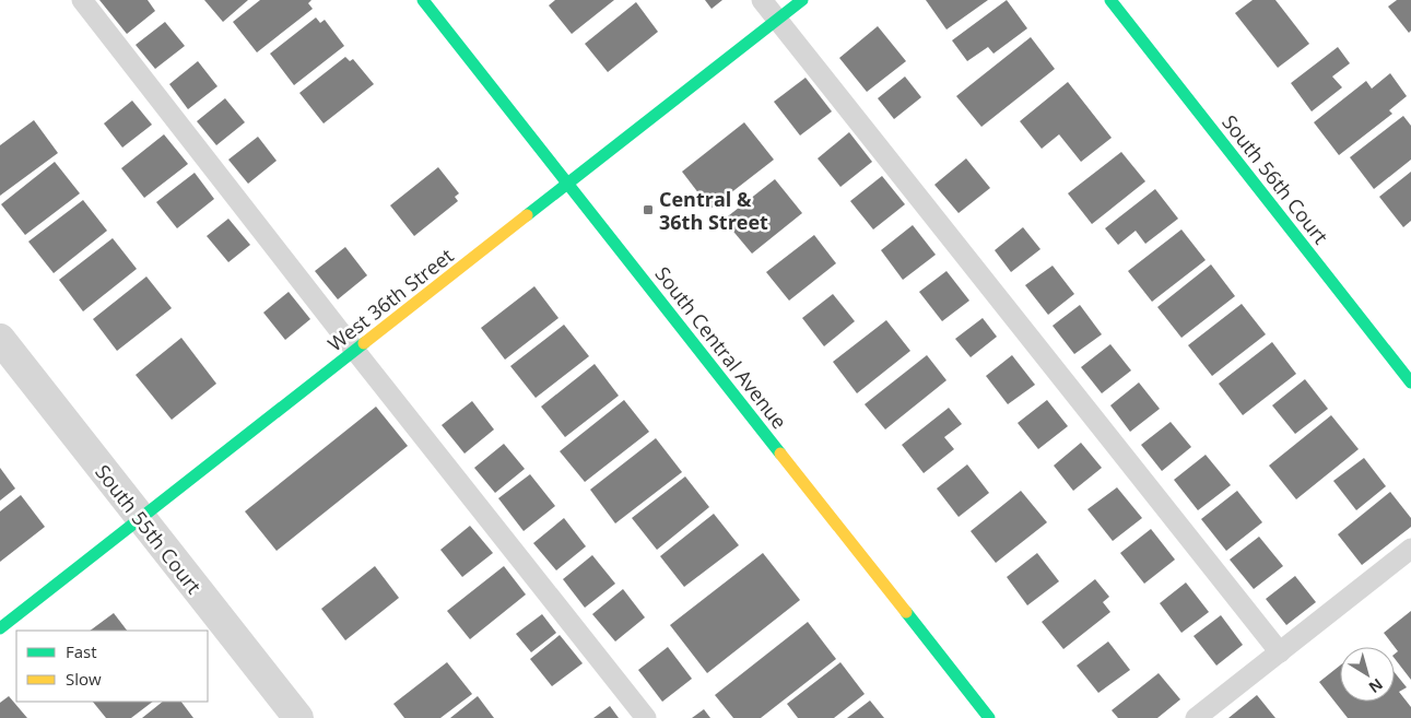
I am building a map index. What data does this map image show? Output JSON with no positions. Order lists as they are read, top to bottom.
{
  "streets": {
    "street": [
      "South 56th Court",
      "West 36th Street",
      "South Central Avenue",
      "South 55th Court"
    ]
  },
  "crossings": [
    ["West 36th Street", "South Central Avenue"],
    ["West 36th Street", "South 55th Court"]
  ],
  "places": {
    "transit": ["Central & 36th Street"]
  },
  "legend": ["Fast", "Slow"],
  "north": "bottom right"
}
